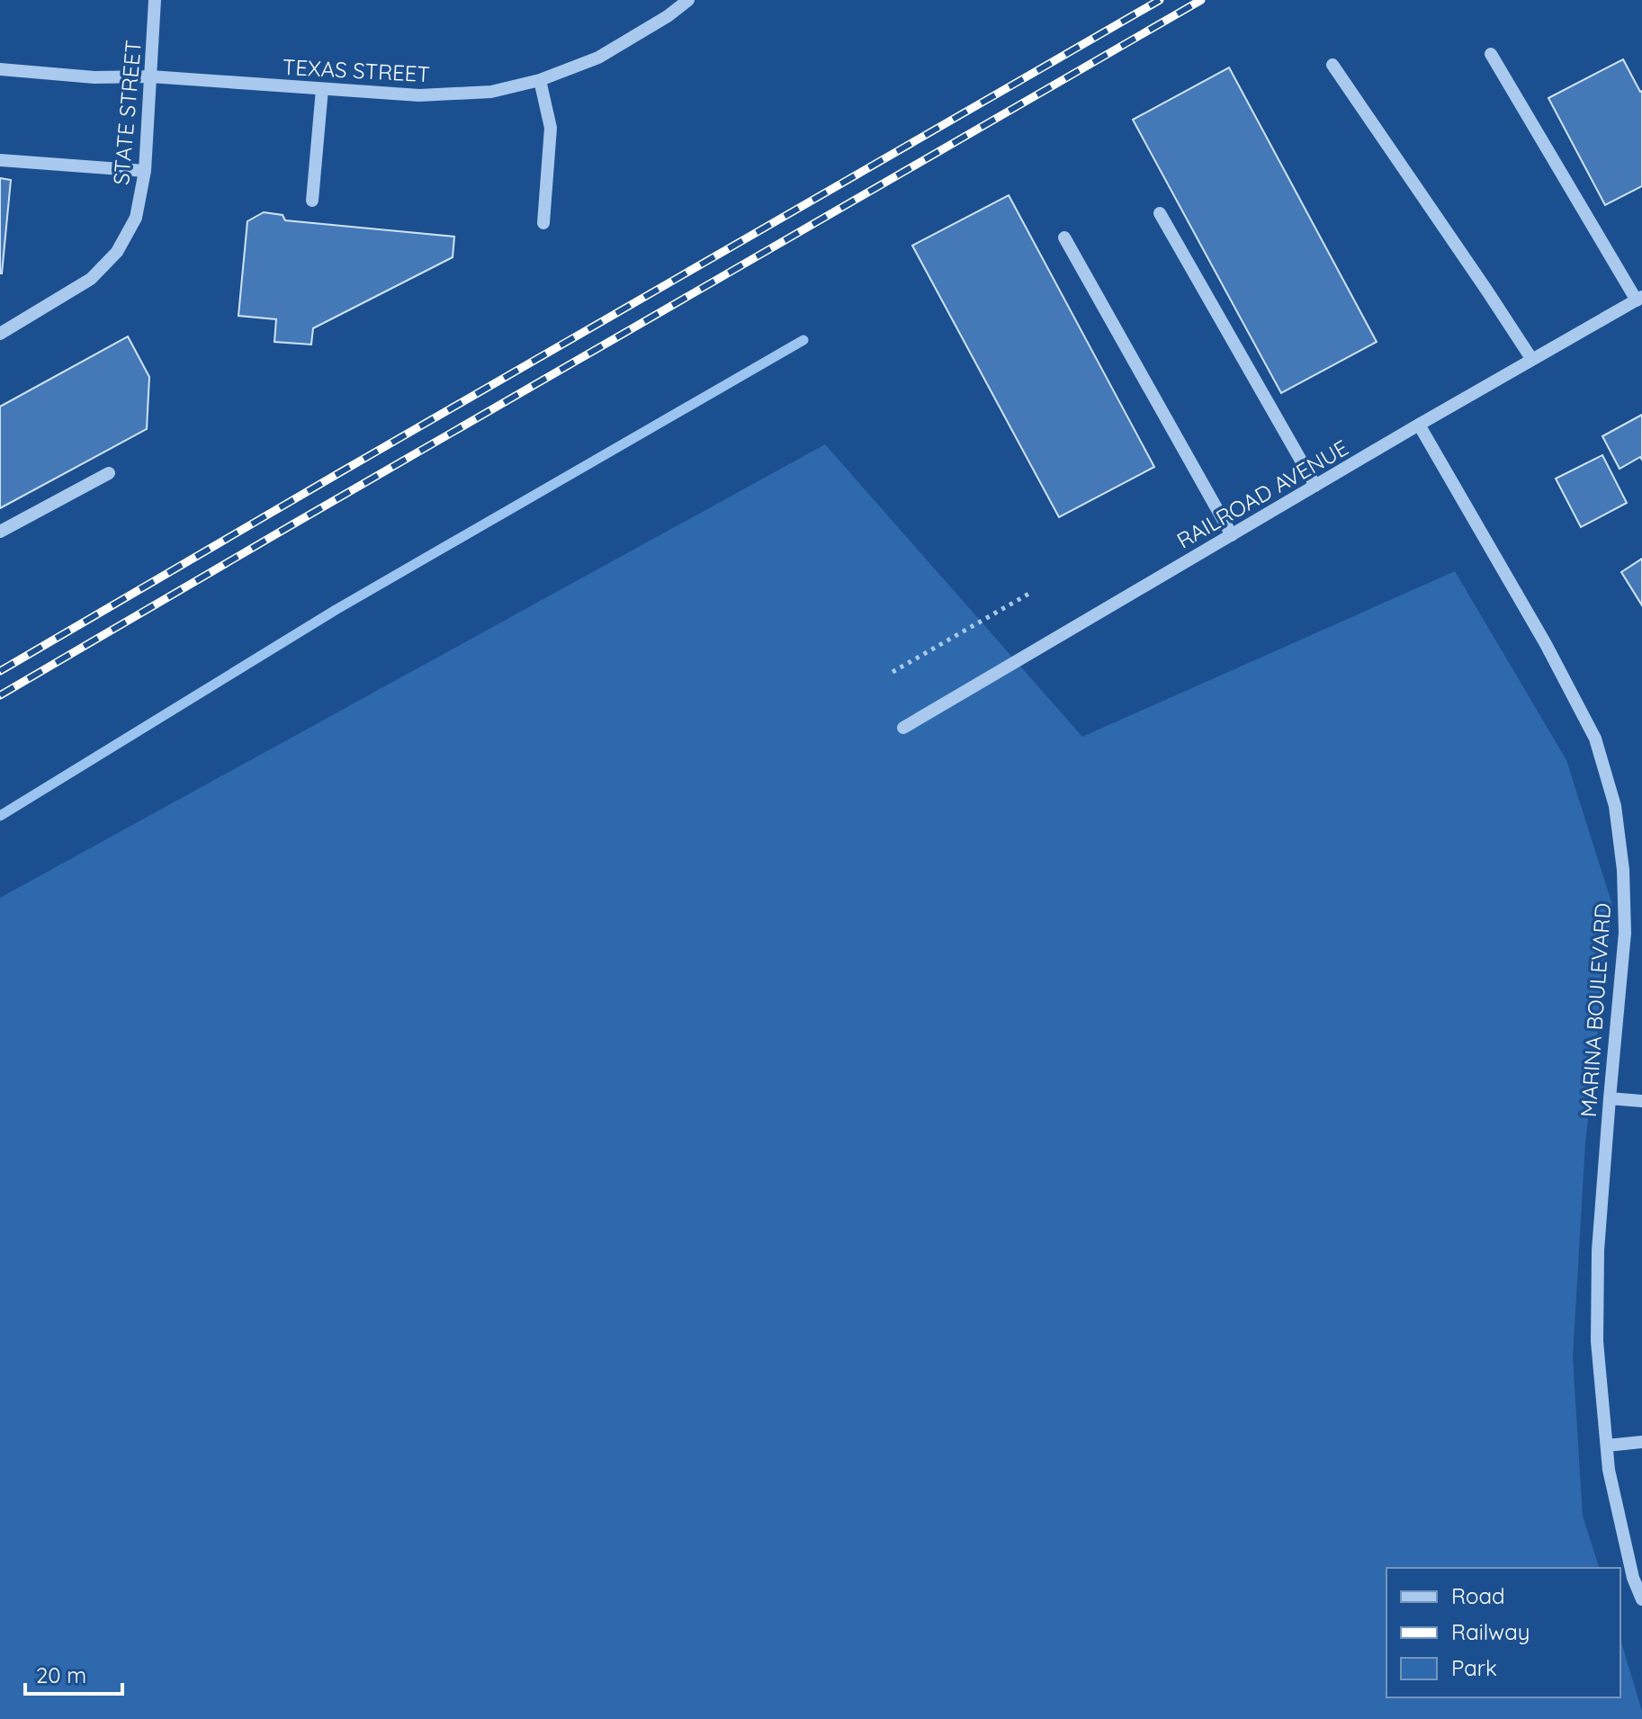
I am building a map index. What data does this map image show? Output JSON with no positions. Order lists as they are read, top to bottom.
{
  "streets": {
    "street": [
      "TEXAS STREET",
      "STATE STREET",
      "RAILROAD AVENUE",
      "MARINA BOULEVARD"
    ]
  },
  "crossings": [
    ["TEXAS STREET", "STATE STREET"],
    ["RAILROAD AVENUE", "MARINA BOULEVARD"]
  ],
  "legend": ["Road", "Railway", "Park"],
  "scale_bar": "20 m"
}
